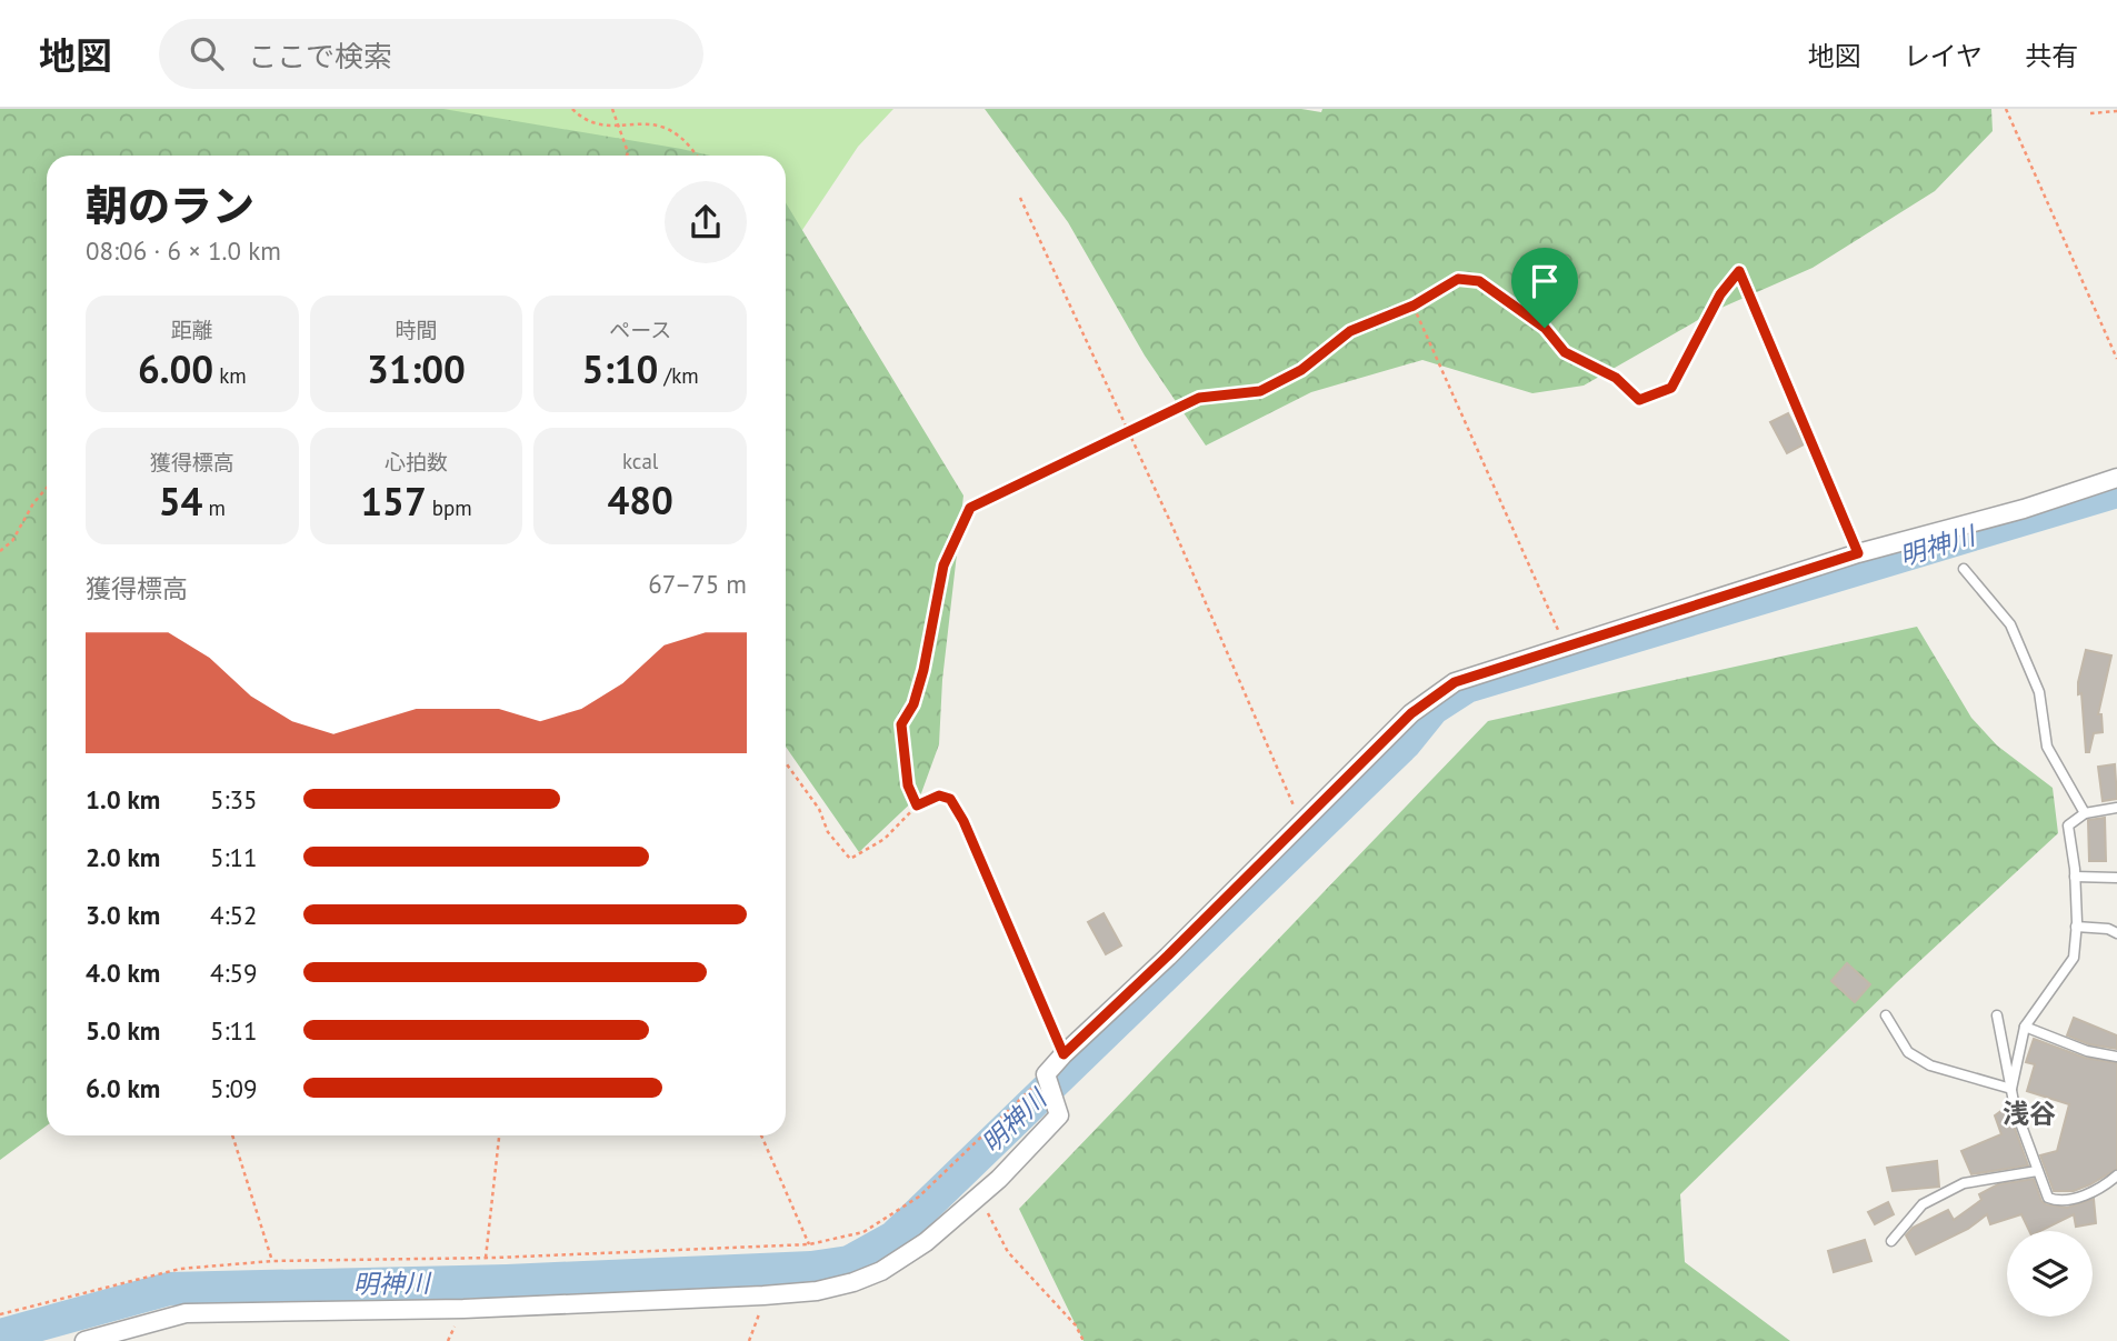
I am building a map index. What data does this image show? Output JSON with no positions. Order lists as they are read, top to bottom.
{
  "districts": ["浅谷"],
  "water": ["明神川"],
  "page": {
    "header": "地図",
    "search": "ここで検索",
    "nav": ["地図", "レイヤ", "共有"],
    "heading": ["朝のラン", "08:06 · 6 × 1.0 km"],
    "stats": [
      ["距離", "6.00 km"],
      ["時間", "31:00"],
      ["ペース", "5:10 /km"],
      ["獲得標高", "54 m"],
      ["心拍数", "157 bpm"],
      ["kcal", "480"]
    ],
    "chart": ["獲得標高", "67–75 m"],
    "list": [
      {
        "name": "1.0 km",
        "note": "5:35"
      },
      {
        "name": "2.0 km",
        "note": "5:11"
      },
      {
        "name": "3.0 km",
        "note": "4:52"
      },
      {
        "name": "4.0 km",
        "note": "4:59"
      },
      {
        "name": "5.0 km",
        "note": "5:11"
      },
      {
        "name": "6.0 km",
        "note": "5:09"
      }
    ]
  }
}
